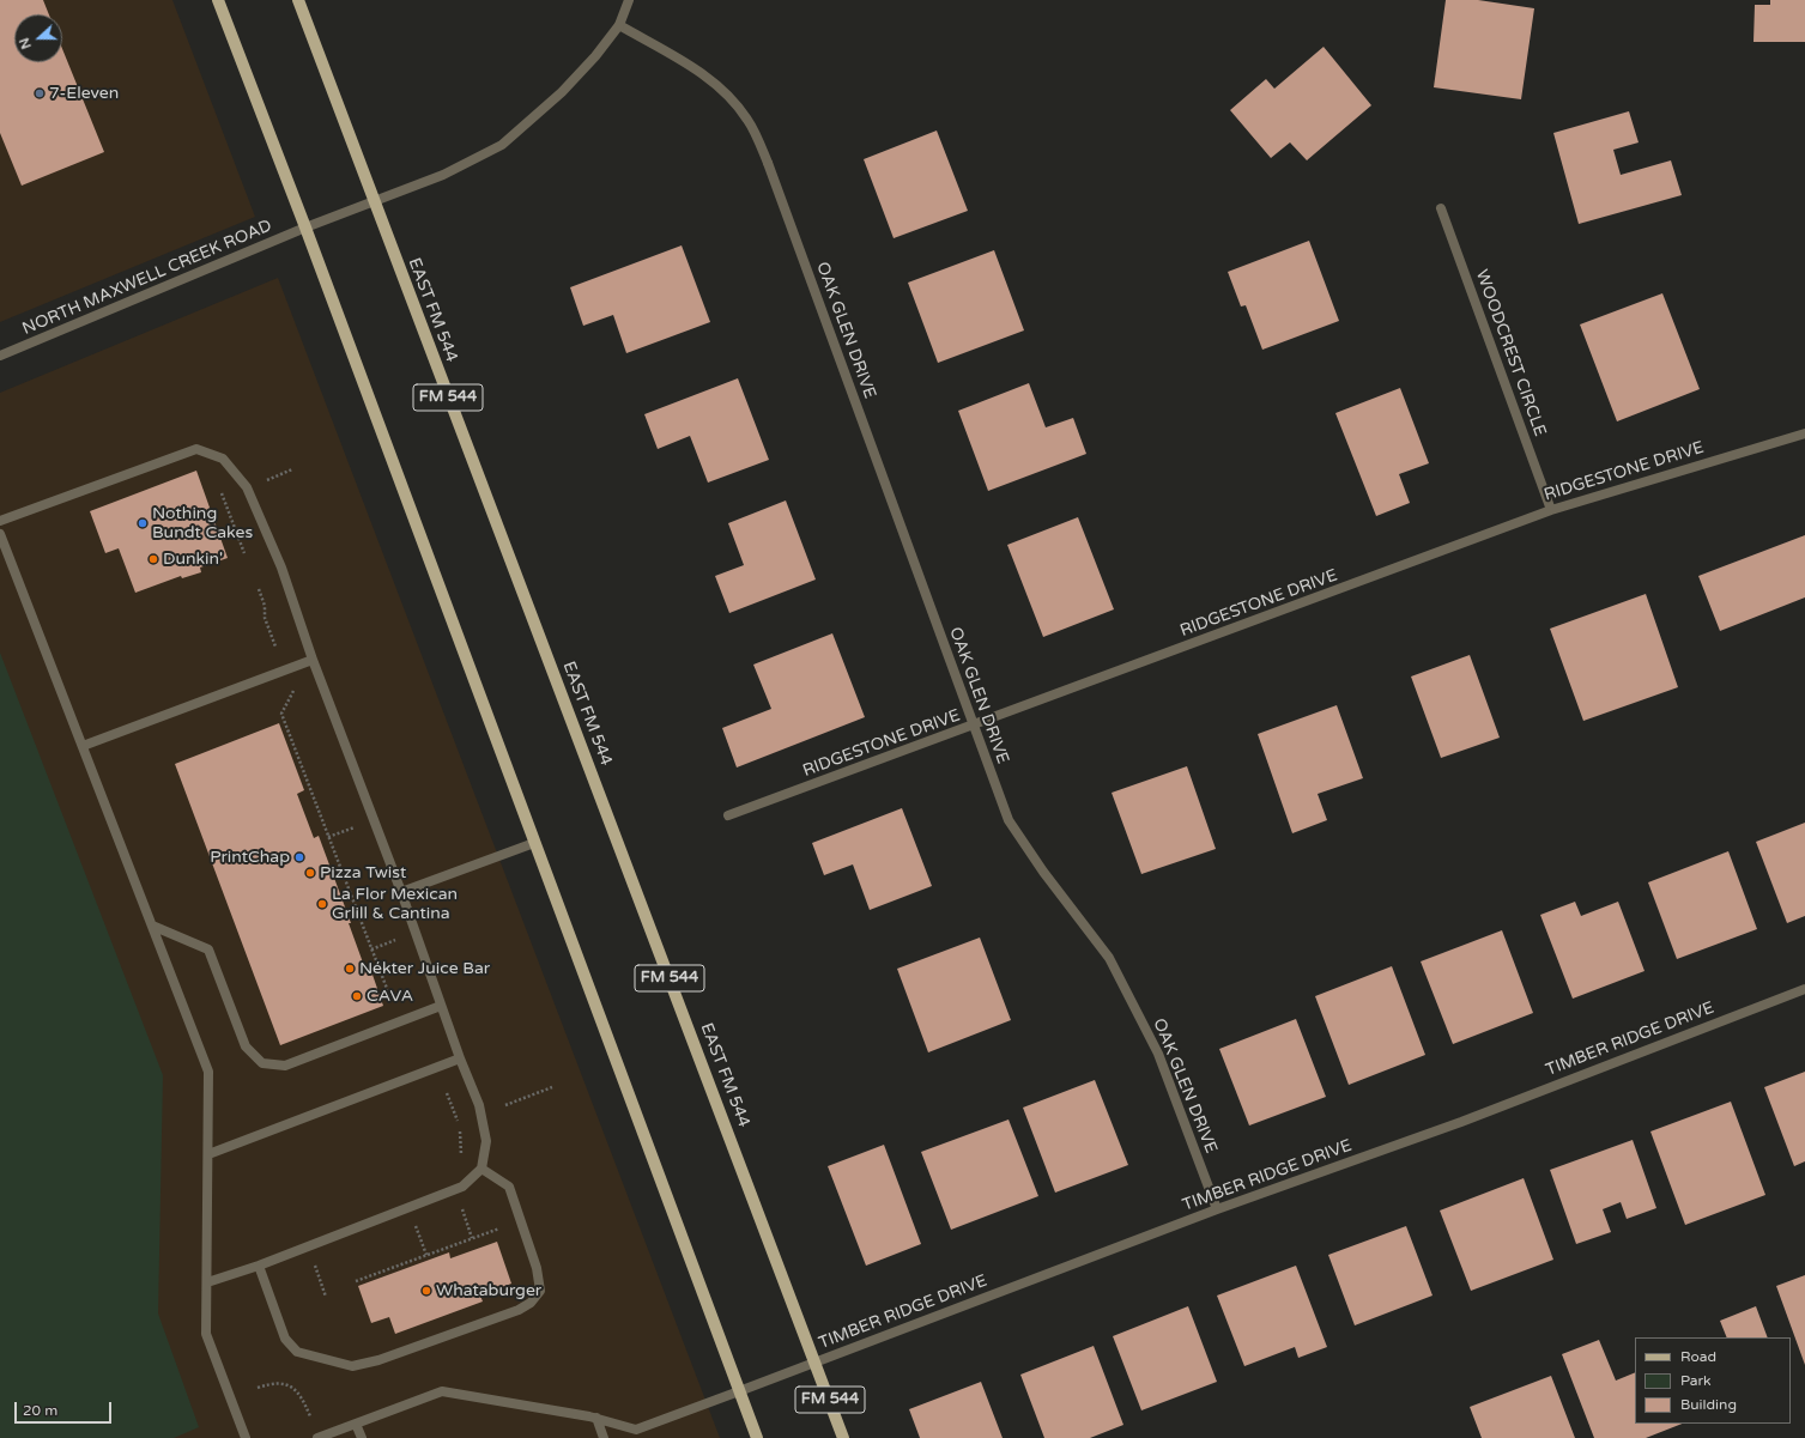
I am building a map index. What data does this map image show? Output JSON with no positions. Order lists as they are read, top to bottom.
{
  "streets": {
    "main road": ["EAST FM 544", "FM 544"],
    "street": [
      "NORTH MAXWELL CREEK ROAD",
      "OAK GLEN DRIVE",
      "WOODCREST CIRCLE",
      "RIDGESTONE DRIVE",
      "TIMBER RIDGE DRIVE"
    ]
  },
  "crossings": [
    ["NORTH MAXWELL CREEK ROAD", "EAST FM 544"],
    ["NORTH MAXWELL CREEK ROAD", "OAK GLEN DRIVE"],
    ["EAST FM 544", "TIMBER RIDGE DRIVE"],
    ["OAK GLEN DRIVE", "RIDGESTONE DRIVE"],
    ["OAK GLEN DRIVE", "TIMBER RIDGE DRIVE"],
    ["WOODCREST CIRCLE", "RIDGESTONE DRIVE"]
  ],
  "places": [
    "7-Eleven",
    "Nothing Bundt Cakes",
    "Dunkin'",
    "PrintChap",
    "Pizza Twist",
    "La Flor Mexican Grlill & Cantina",
    "Nékter Juice Bar",
    "CAVA",
    "Whataburger"
  ],
  "legend": ["Road", "Park", "Building"],
  "scale_bar": "20 m",
  "north": "left"
}
